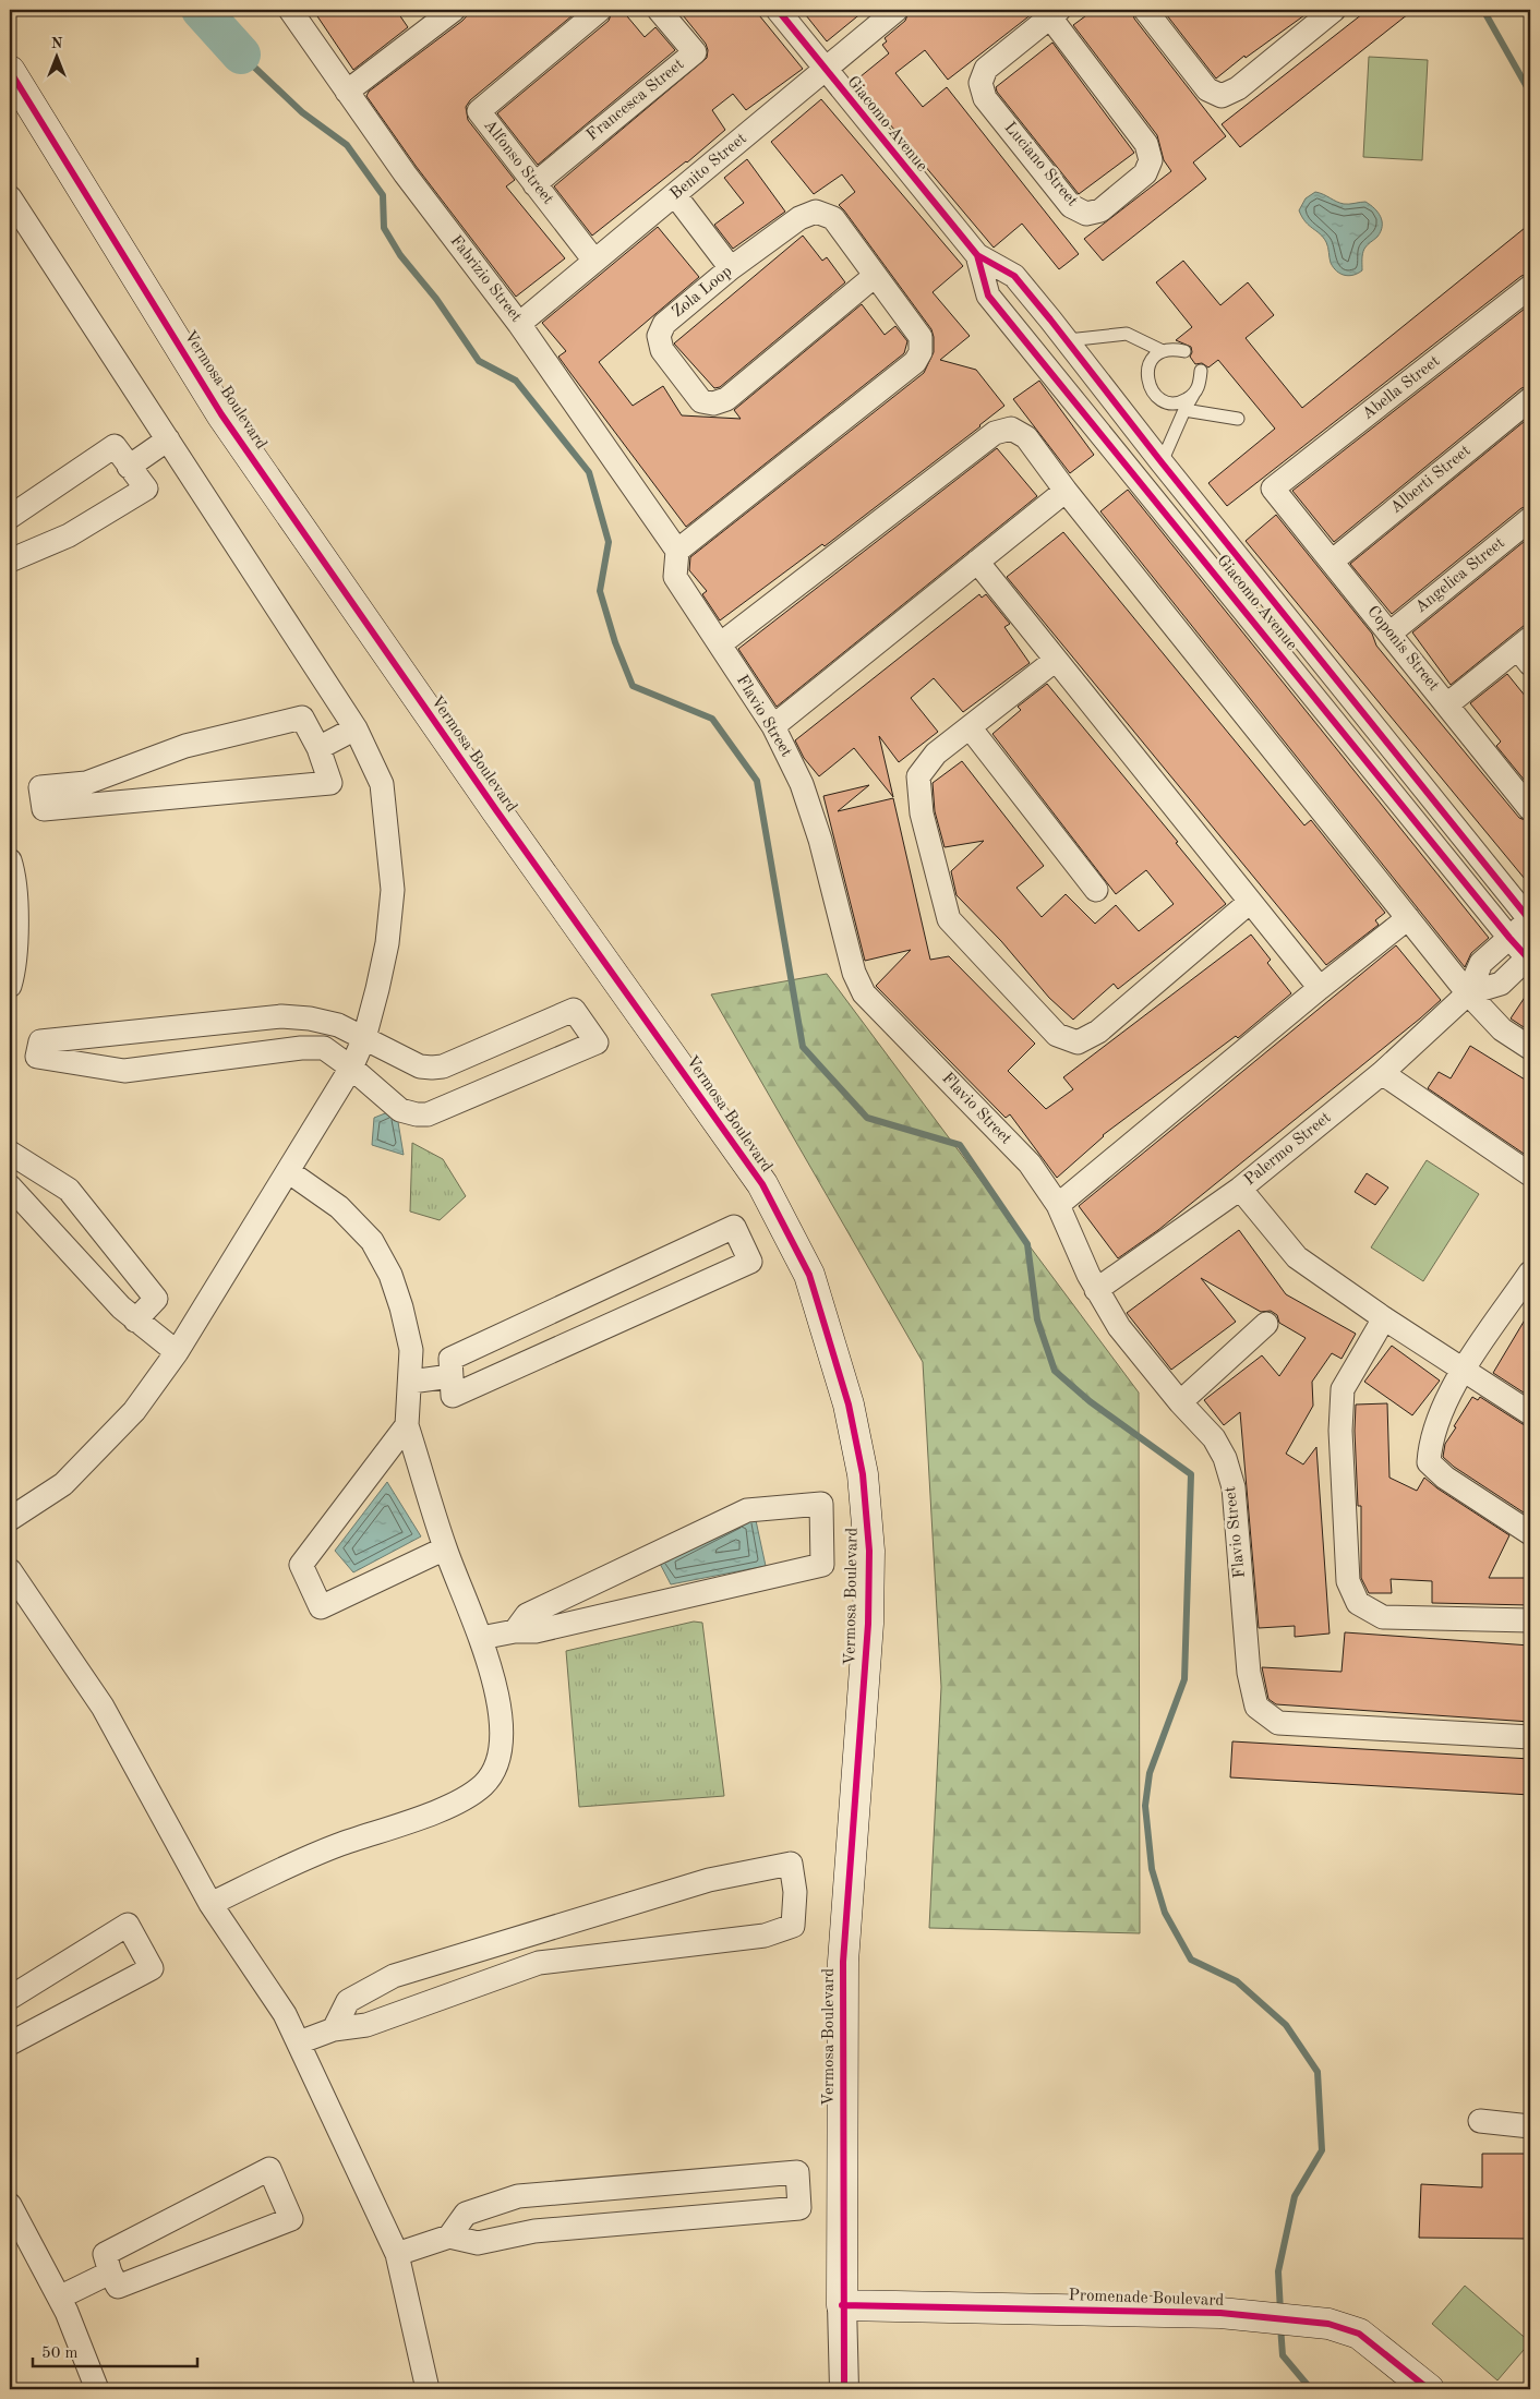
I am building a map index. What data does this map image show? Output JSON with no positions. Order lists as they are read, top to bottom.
{
  "streets": {
    "main road": ["Vermosa Boulevard", "Promenade Boulevard"],
    "street": [
      "Francesca Street",
      "Giacomo Avenue",
      "Alfonso Street",
      "Luciano Street",
      "Benito Street",
      "Fabrizio Street",
      "Zola Loop",
      "Abella Street",
      "Alberti Street",
      "Angelica Street",
      "Coponis Street",
      "Flavio Street",
      "Palermo Street"
    ]
  },
  "crossings": [
    ["Francesca Street", "Alfonso Street"],
    ["Giacomo Avenue", "Benito Street"],
    ["Alfonso Street", "Benito Street"],
    ["Benito Street", "Fabrizio Street"],
    ["Fabrizio Street", "Zola Loop"],
    ["Fabrizio Street", "Flavio Street"],
    ["Zola Loop", "Flavio Street"],
    ["Abella Street", "Coponis Street"],
    ["Vermosa Boulevard", "Promenade Boulevard"],
    ["Alberti Street", "Coponis Street"],
    ["Angelica Street", "Coponis Street"],
    ["Flavio Street", "Palermo Street"]
  ],
  "scale_bar": "50 m",
  "north": "top"
}
